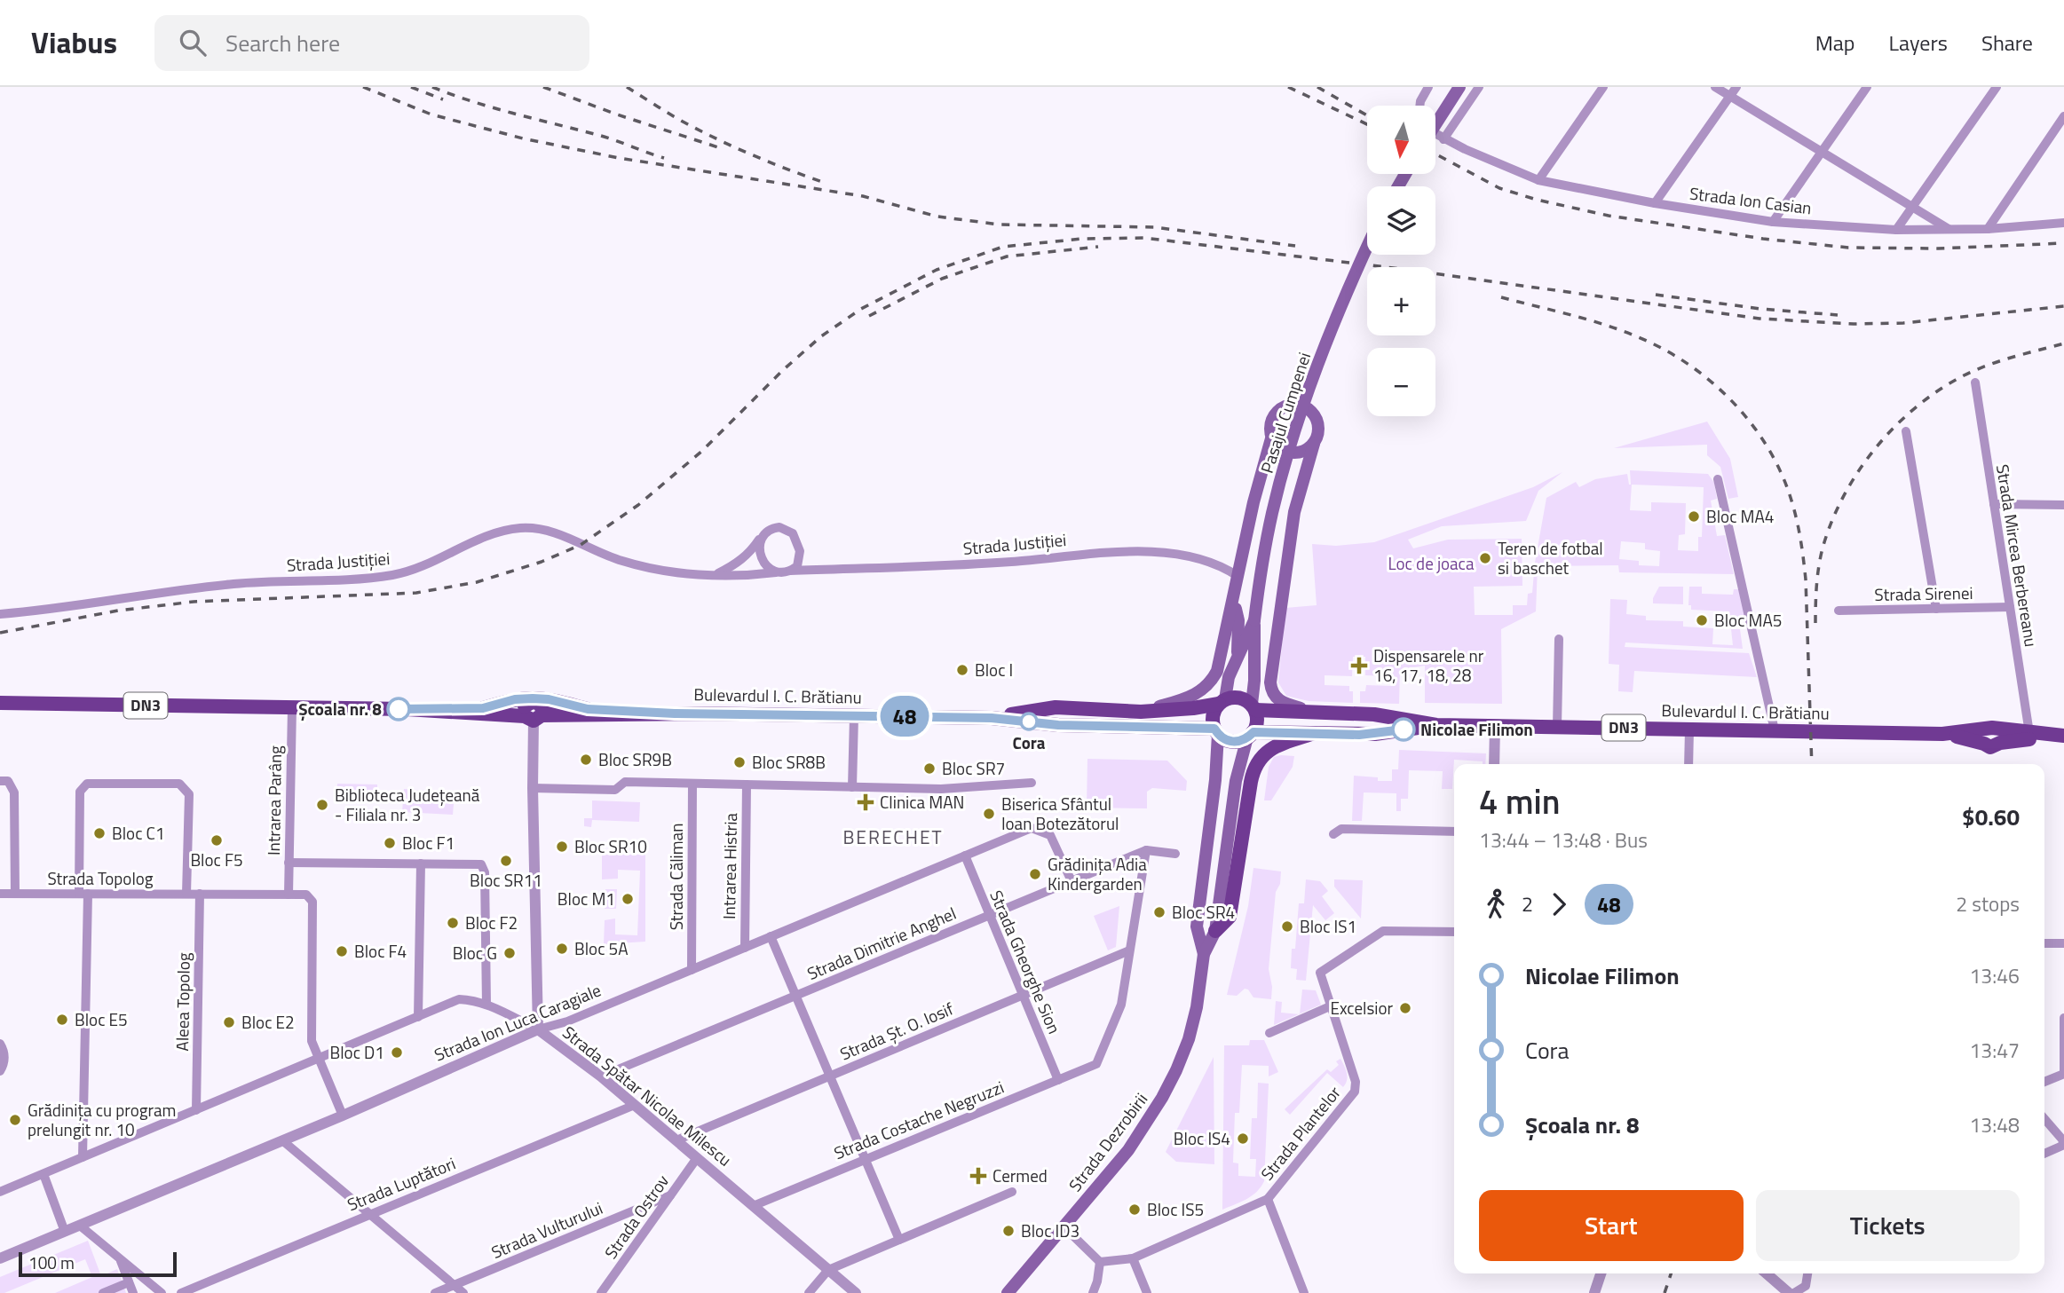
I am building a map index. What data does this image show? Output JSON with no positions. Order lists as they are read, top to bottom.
{
  "streets": {
    "main road": [
      "Pasajul Cumpenei",
      "Bulevardul I. C. Brătianu",
      "DN3",
      "Strada Dezrobirii"
    ],
    "street": [
      "Strada Ion Casian",
      "Strada Justiției",
      "Strada Mircea Berbereanu",
      "Strada Sirenei",
      "Intrarea Parâng",
      "Intrarea Histria",
      "Strada Căliman",
      "Strada Topolog",
      "Strada Dimitrie Anghel",
      "Strada Gheorghe Sion",
      "Aleea Topolog",
      "Strada Ion Luca Caragiale",
      "Strada Șt. O. Iosif",
      "Strada Spătar Nicolae Milescu",
      "Strada Costache Negruzzi",
      "Strada Plantelor",
      "Strada Luptători",
      "Strada Ostrov",
      "Strada Vulturului"
    ]
  },
  "crossings": [
    ["Strada Mircea Berbereanu", "Strada Sirenei"],
    ["Strada Mircea Berbereanu", "Bulevardul I. C. Brătianu"],
    ["Bulevardul I. C. Brătianu", "DN3"],
    ["Bulevardul I. C. Brătianu", "Intrarea Parâng"],
    ["Bulevardul I. C. Brătianu", "Strada Spătar Nicolae Milescu"],
    ["Bulevardul I. C. Brătianu", "Strada Dezrobirii"],
    ["DN3", "Strada Dezrobirii"],
    ["Intrarea Parâng", "Strada Topolog"],
    ["Intrarea Histria", "Strada Ion Luca Caragiale"],
    ["Strada Căliman", "Strada Ion Luca Caragiale"],
    ["Strada Topolog", "Aleea Topolog"],
    ["Strada Dimitrie Anghel", "Strada Gheorghe Sion"],
    ["Strada Dimitrie Anghel", "Strada Ion Luca Caragiale"],
    ["Strada Dimitrie Anghel", "Strada Spătar Nicolae Milescu"],
    ["Strada Gheorghe Sion", "Strada Ion Luca Caragiale"],
    ["Strada Gheorghe Sion", "Strada Șt. O. Iosif"],
    ["Strada Gheorghe Sion", "Strada Costache Negruzzi"],
    ["Strada Ion Luca Caragiale", "Strada Spătar Nicolae Milescu"],
    ["Strada Șt. O. Iosif", "Strada Spătar Nicolae Milescu"],
    ["Strada Șt. O. Iosif", "Strada Costache Negruzzi"],
    ["Strada Spătar Nicolae Milescu", "Strada Costache Negruzzi"],
    ["Strada Spătar Nicolae Milescu", "Strada Luptători"],
    ["Strada Spătar Nicolae Milescu", "Strada Ostrov"],
    ["Strada Ostrov", "Strada Vulturului"]
  ],
  "districts": ["BERECHET"],
  "parks": ["Loc de joaca"],
  "places": {
    "other": [
      "Bloc MA4",
      "Teren de fotbal si baschet",
      "Bloc MA5",
      "Bloc I",
      "Școala nr. 8",
      "Cora",
      "Nicolae Filimon",
      "Bloc SR9B",
      "Bloc SR8B",
      "Bloc SR7",
      "Biblioteca Județeană - Filiala nr. 3",
      "Biserica Sfântul Ioan Botezătorul",
      "Bloc C1",
      "Bloc F5",
      "Bloc F1",
      "Bloc SR10",
      "Bloc SR11",
      "Grădinița Adia Kindergarden",
      "Bloc M1",
      "Bloc SR4",
      "Bloc F2",
      "Bloc IS1",
      "Bloc 5A",
      "Bloc F4",
      "Bloc G",
      "Excelsior",
      "Bloc E5",
      "Bloc E2",
      "Bloc D1",
      "Grădinița cu program prelungit nr. 10",
      "Bloc IS4",
      "Bloc IS5",
      "Bloc ID3"
    ],
    "health": ["Dispensarele nr 16, 17, 18, 28", "Clinica MAN", "Cermed"]
  },
  "lines": ["bus line 48"],
  "scale_bar": "100 m",
  "north": "bottom",
  "page": {
    "header": "Viabus",
    "search": "Search here",
    "nav": ["Map", "Layers", "Share"],
    "on_map": "48",
    "map_buttons": ["+", "−"],
    "heading": ["4 min", "13:44 – 13:48 · Bus", "$0.60"],
    "legs": ["2", "48", "2 stops"],
    "list": [
      {
        "name": "Nicolae Filimon",
        "value": "13:46"
      },
      {
        "name": "Cora",
        "value": "13:47"
      },
      {
        "name": "Școala nr. 8",
        "value": "13:48"
      }
    ],
    "buttons": ["Start", "Tickets"],
    "scale": "100 m"
  }
}
